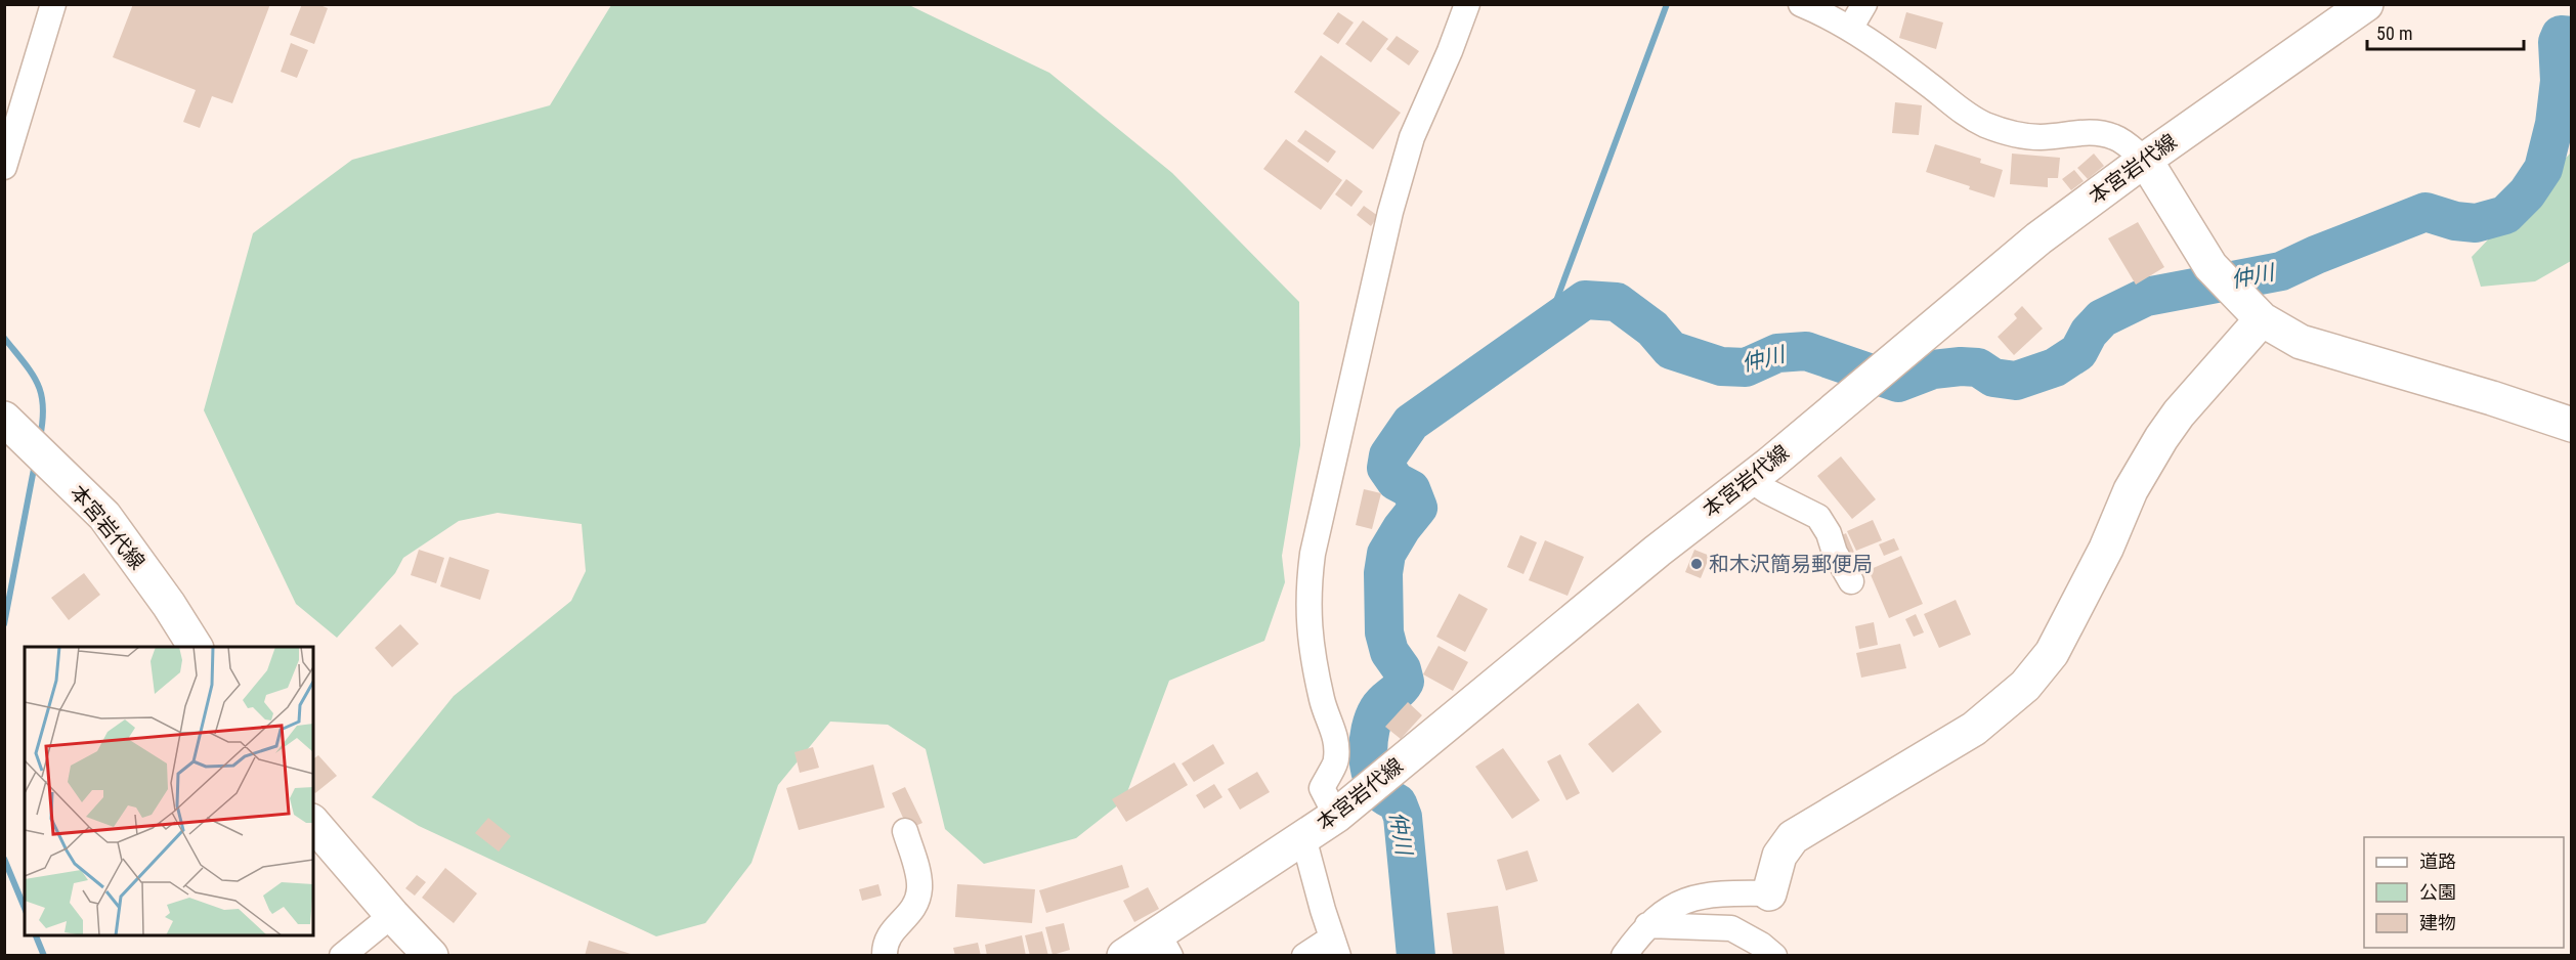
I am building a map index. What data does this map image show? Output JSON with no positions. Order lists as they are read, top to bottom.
{
  "streets": {
    "main road": ["本宮岩代線"]
  },
  "water": ["仲川"],
  "places": ["和木沢簡易郵便局"],
  "legend": ["道路", "公園", "建物"],
  "scale_bar": "50 m"
}
